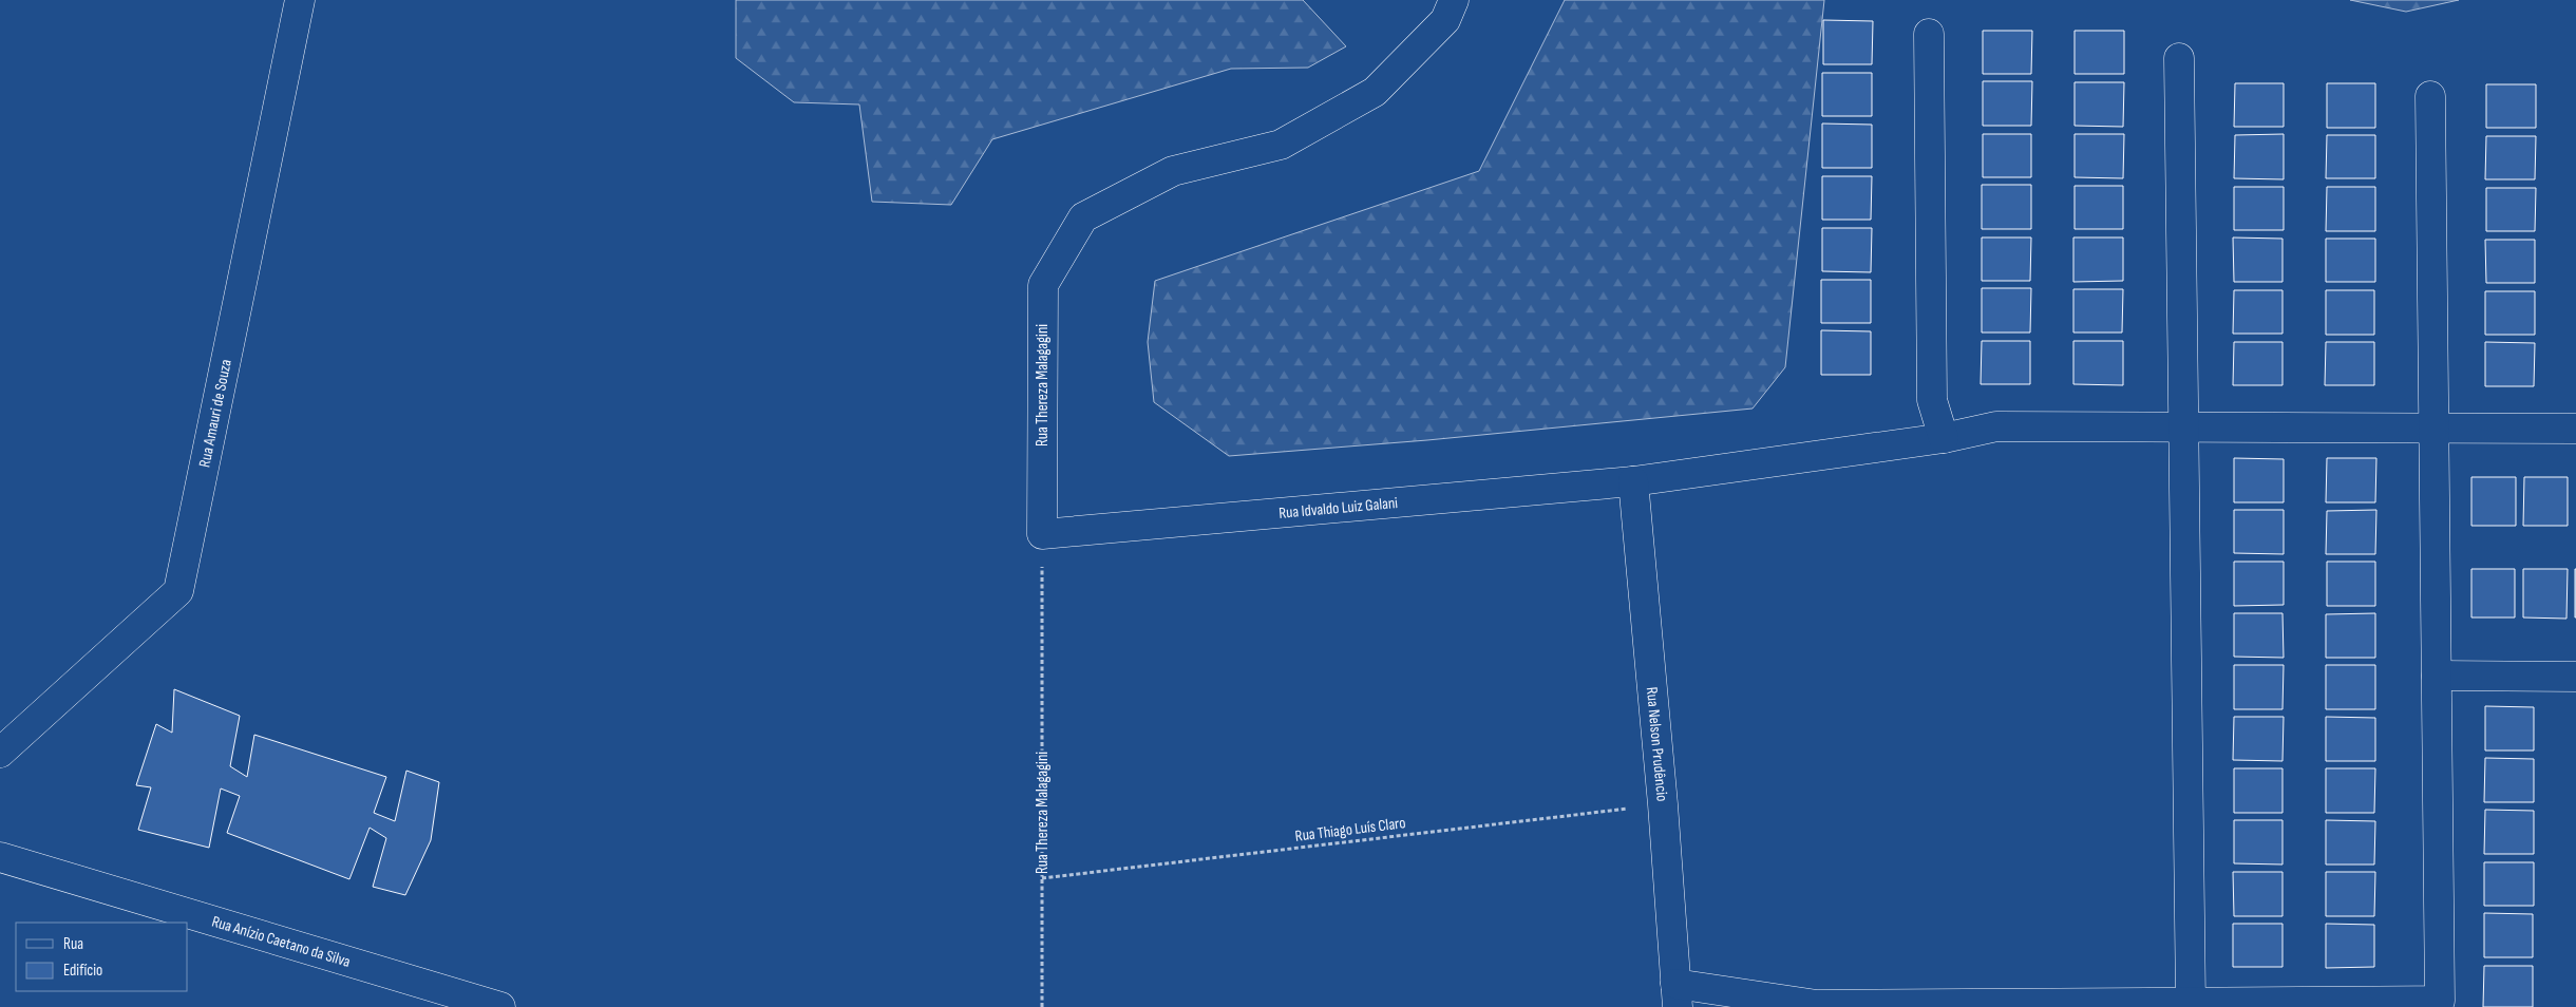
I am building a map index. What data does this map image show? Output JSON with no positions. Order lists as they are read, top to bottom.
{
  "streets": {
    "street": [
      "Rua Thereza Malagagini",
      "Rua Amauri de Souza",
      "Rua Idvaldo Luiz Galani",
      "Rua Nelson Prudêncio",
      "Rua Anízio Caetano da Silva"
    ],
    "path": ["Rua Thiago Luís Claro"]
  },
  "crossings": [
    ["Rua Thereza Malagagini", "Rua Idvaldo Luiz Galani"],
    ["Rua Thereza Malagagini", "Rua Thiago Luís Claro"],
    ["Rua Idvaldo Luiz Galani", "Rua Nelson Prudêncio"],
    ["Rua Nelson Prudêncio", "Rua Thiago Luís Claro"]
  ],
  "legend": ["Rua", "Edifício"]
}
